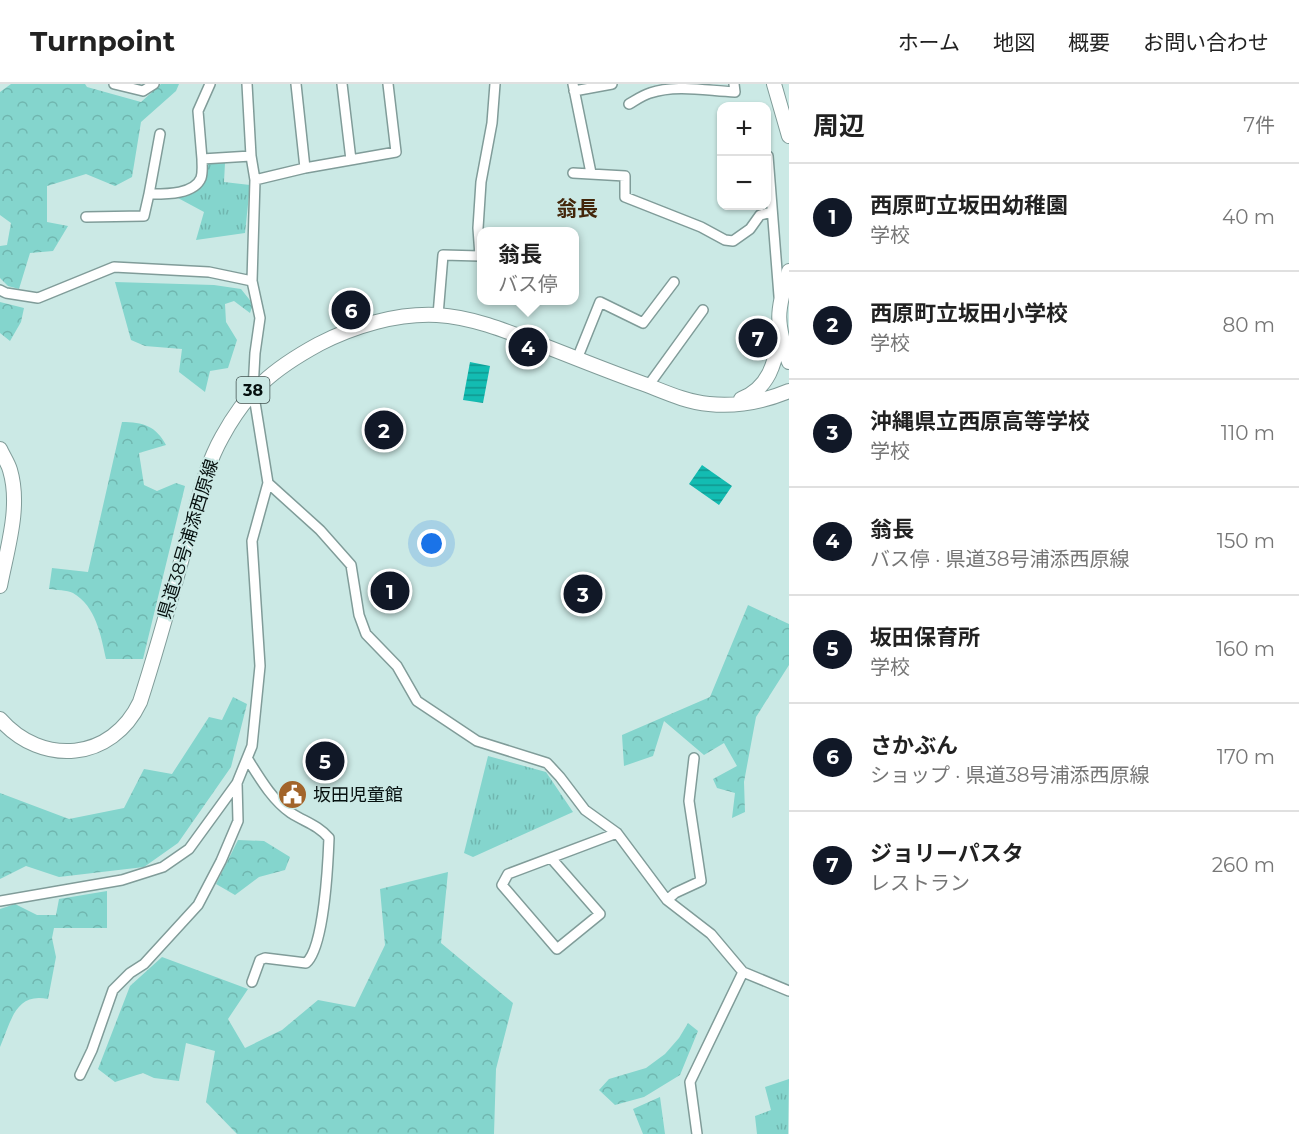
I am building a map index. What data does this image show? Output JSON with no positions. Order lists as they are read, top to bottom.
{
  "streets": {
    "main road": ["38", "県道38号浦添西原線"]
  },
  "districts": ["翁長"],
  "places": {
    "public building": ["坂田児童館"]
  },
  "page": {
    "header": "Turnpoint",
    "nav": [
      "ホーム",
      "地図",
      "概要",
      "お問い合わせ"
    ],
    "heading": ["周辺", "7件"],
    "map_buttons": ["+", "−"],
    "list": [
      {
        "mark": "1",
        "name": "西原町立坂田幼稚園",
        "note": "学校",
        "value": "40 m"
      },
      {
        "mark": "2",
        "name": "西原町立坂田小学校",
        "note": "学校",
        "value": "80 m"
      },
      {
        "mark": "3",
        "name": "沖縄県立西原高等学校",
        "note": "学校",
        "value": "110 m"
      },
      {
        "mark": "4",
        "name": "翁長",
        "note": "バス停 · 県道38号浦添西原線",
        "value": "150 m"
      },
      {
        "mark": "5",
        "name": "坂田保育所",
        "note": "学校",
        "value": "160 m"
      },
      {
        "mark": "6",
        "name": "さかぶん",
        "note": "ショップ · 県道38号浦添西原線",
        "value": "170 m"
      },
      {
        "mark": "7",
        "name": "ジョリーパスタ",
        "note": "レストラン",
        "value": "260 m"
      }
    ],
    "popup": ["翁長", "バス停"],
    "pins": [
      "6",
      "7",
      "4",
      "2",
      "1",
      "3",
      "5"
    ]
  }
}
